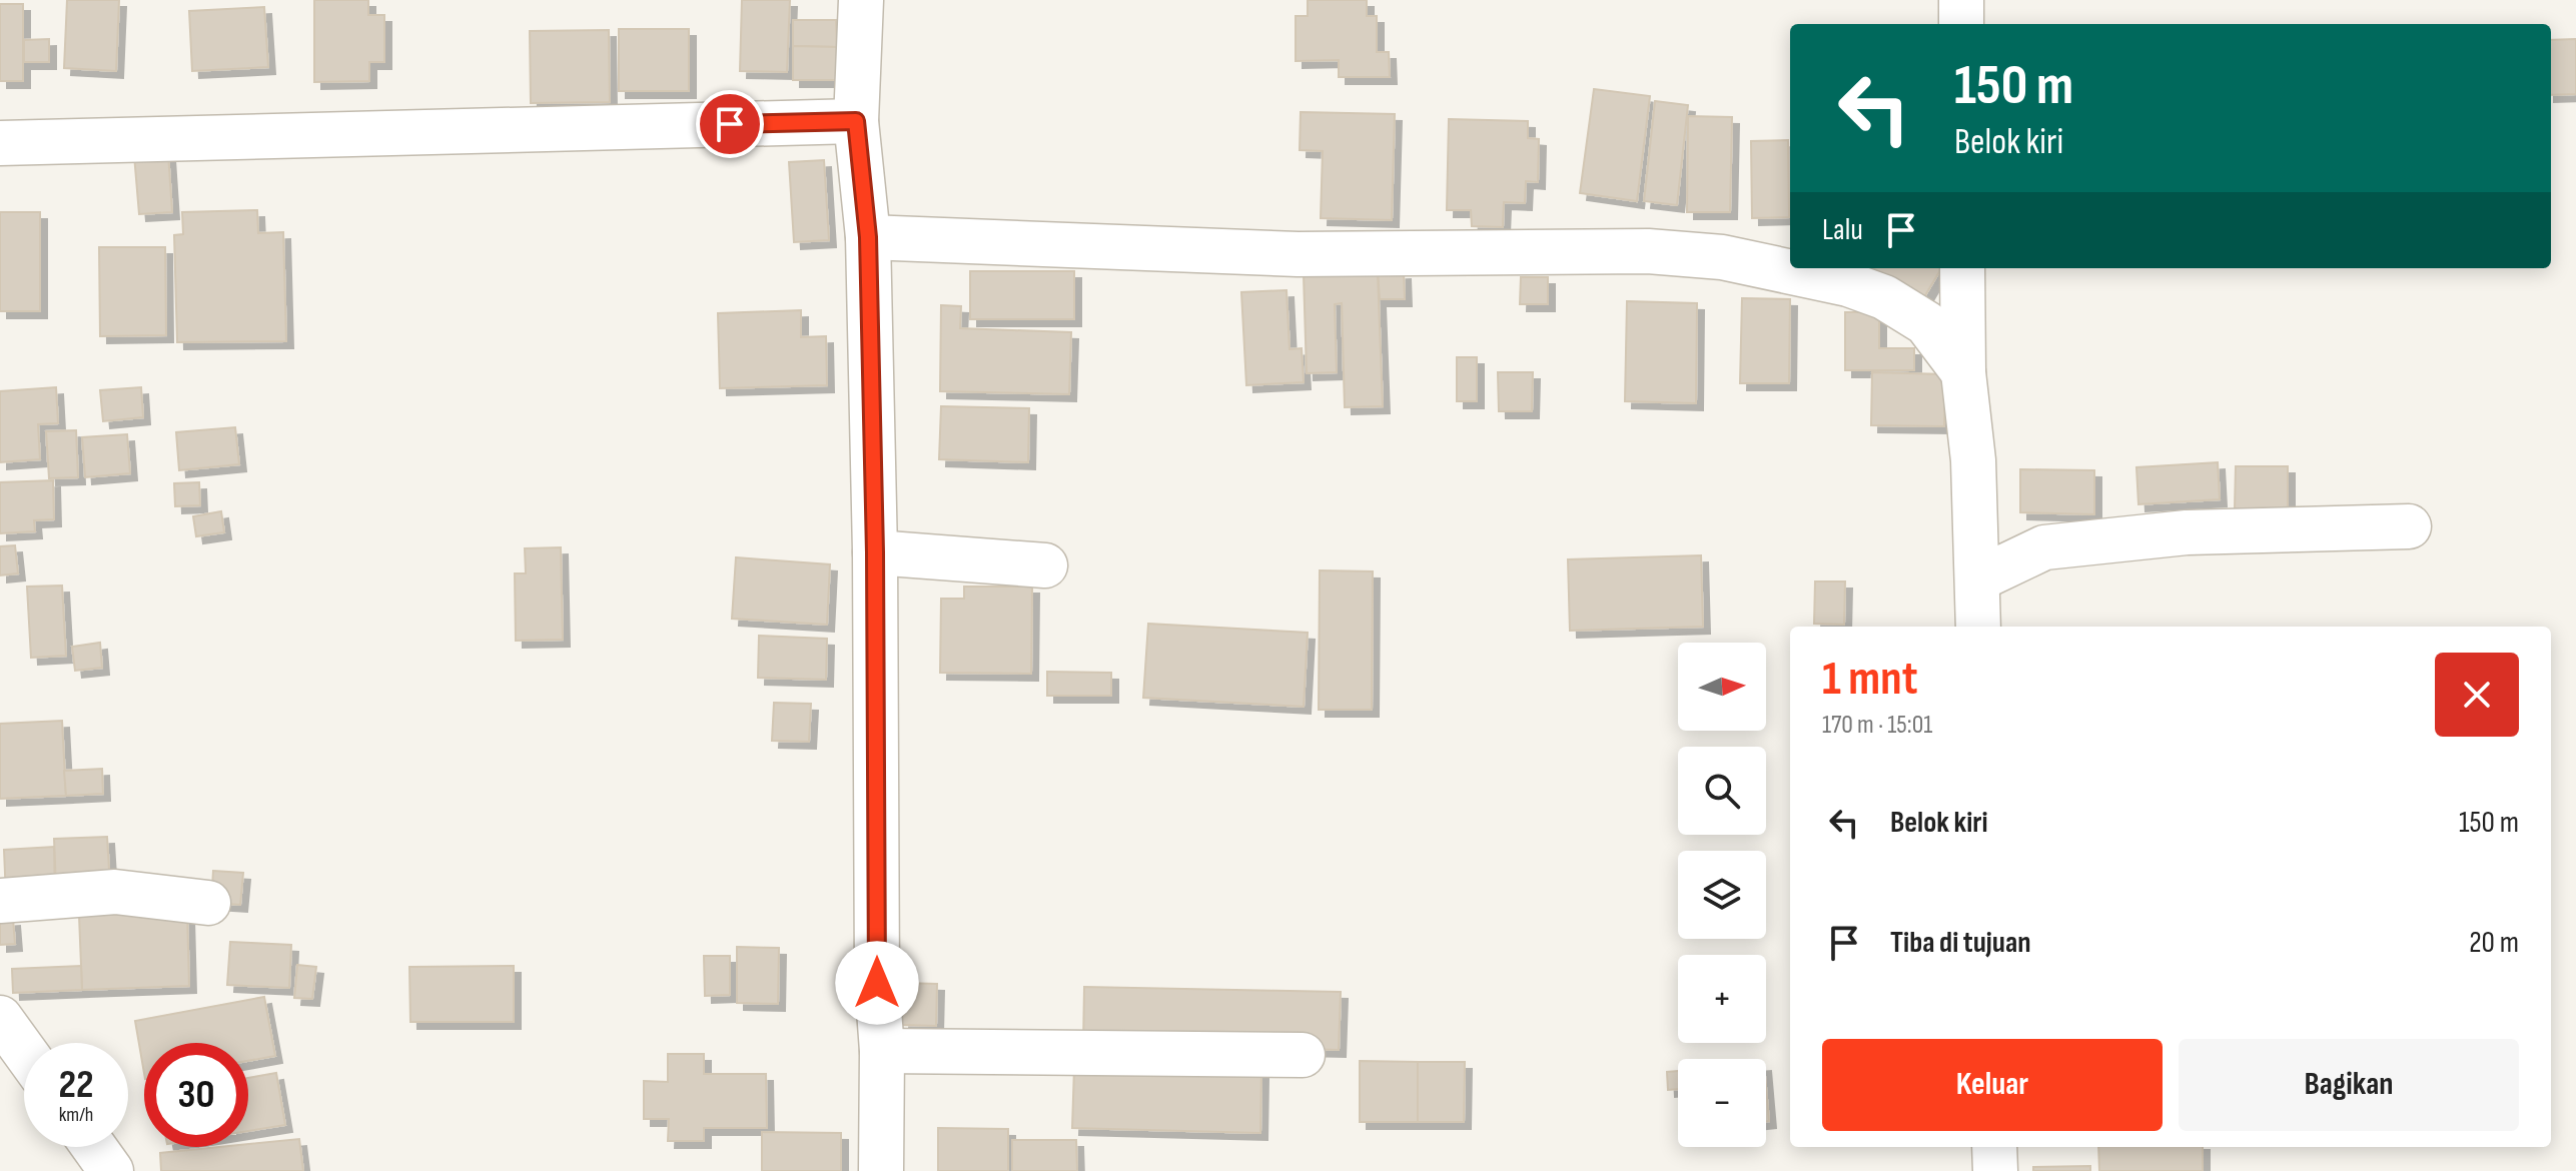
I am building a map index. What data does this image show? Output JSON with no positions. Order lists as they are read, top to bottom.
{
  "north": "right",
  "page": {
    "turn": ["150 m", "Belok kiri"],
    "then": "Lalu",
    "heading": ["1 mnt", "170 m · 15:01"],
    "map_buttons": ["+", "−"],
    "list": [
      {
        "name": "Belok kiri",
        "value": "150 m"
      },
      {
        "name": "Tiba di tujuan",
        "value": "20 m"
      }
    ],
    "buttons": ["Keluar", "Bagikan"],
    "speed": "22 km/h",
    "limit": "30"
  }
}
